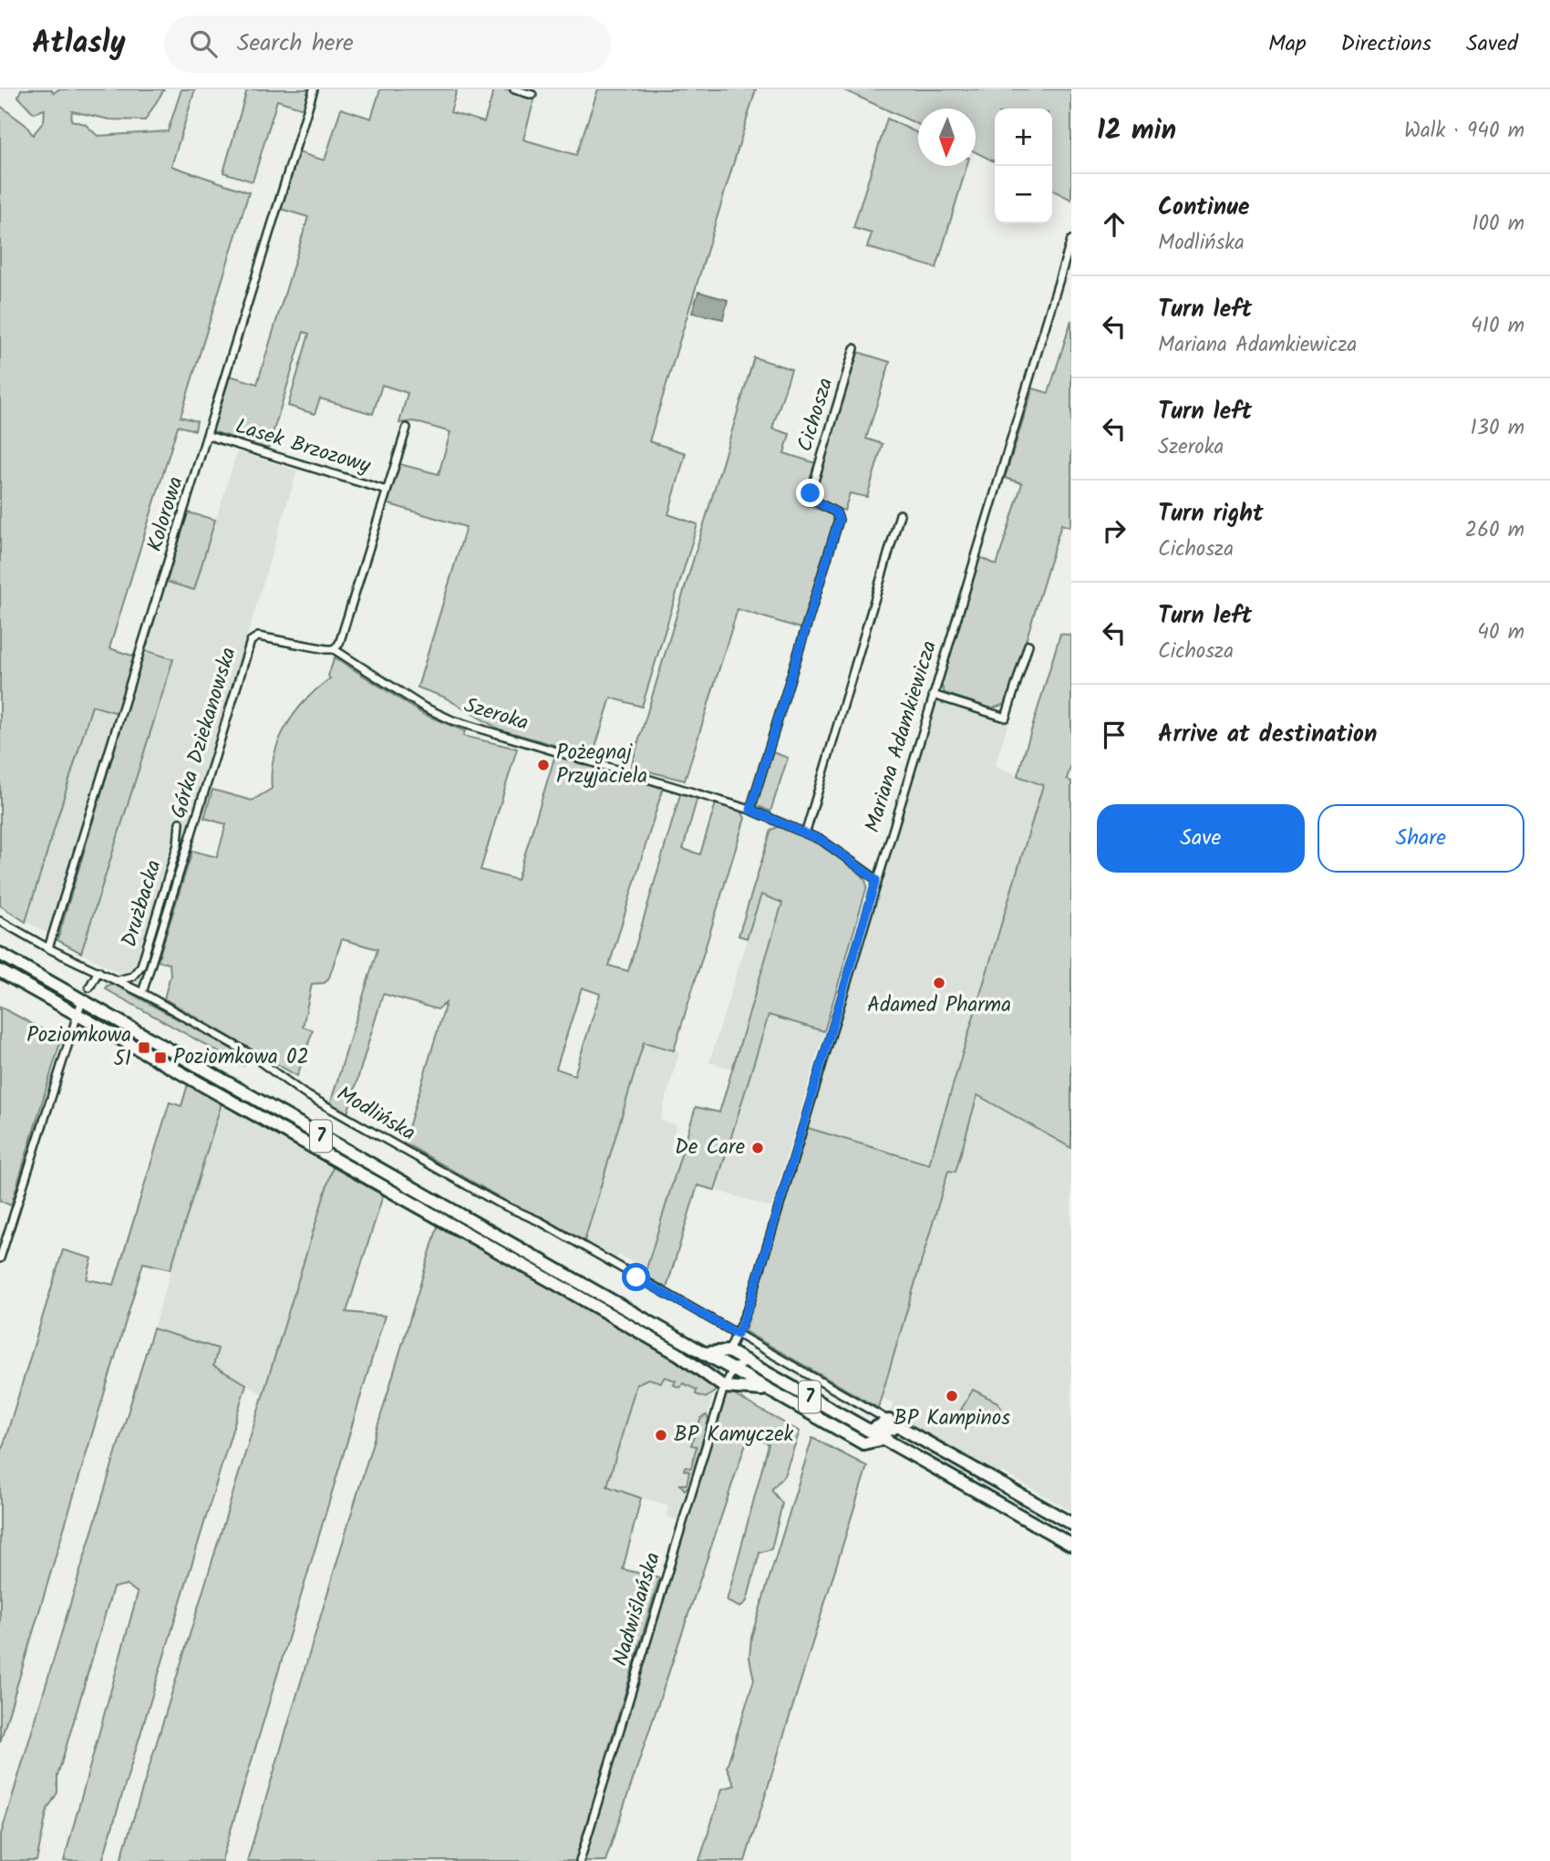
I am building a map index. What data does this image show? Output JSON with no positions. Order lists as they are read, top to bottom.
{
  "streets": {
    "highway": ["7"],
    "street": [
      "Cichosza",
      "Lasek Brzozowy",
      "Kolorowa",
      "Szeroka",
      "Górka Dziekanowska",
      "Mariana Adamkiewicza",
      "Drużbacka",
      "Modlińska",
      "Nadwiślańska"
    ]
  },
  "crossings": [
    ["Cichosza", "Szeroka"],
    ["Lasek Brzozowy", "Kolorowa"],
    ["Kolorowa", "Modlińska"],
    ["Szeroka", "Górka Dziekanowska"],
    ["Szeroka", "Mariana Adamkiewicza"],
    ["Górka Dziekanowska", "Modlińska"],
    ["Mariana Adamkiewicza", "Modlińska"],
    ["Mariana Adamkiewicza", "7"],
    ["Drużbacka", "Modlińska"],
    ["7", "Nadwiślańska"]
  ],
  "places": {
    "other": [
      "Pożegnaj Przyjaciela",
      "Adamed Pharma",
      "De Care",
      "BP Kampinos",
      "BP Kamyczek"
    ],
    "transit": ["Poziomkowa 51", "Poziomkowa 02"]
  },
  "north": "bottom",
  "page": {
    "header": "Atlasly",
    "search": "Search here",
    "nav": ["Map", "Directions", "Saved"],
    "heading": ["12 min", "Walk · 940 m"],
    "map_buttons": ["+", "−"],
    "list": [
      ["Continue", "Modlińska", "100 m"],
      ["Turn left", "Mariana Adamkiewicza", "410 m"],
      ["Turn left", "Szeroka", "130 m"],
      ["Turn right", "Cichosza", "260 m"],
      ["Turn left", "Cichosza", "40 m"],
      "Arrive at destination"
    ],
    "buttons": ["Save", "Share"]
  }
}
